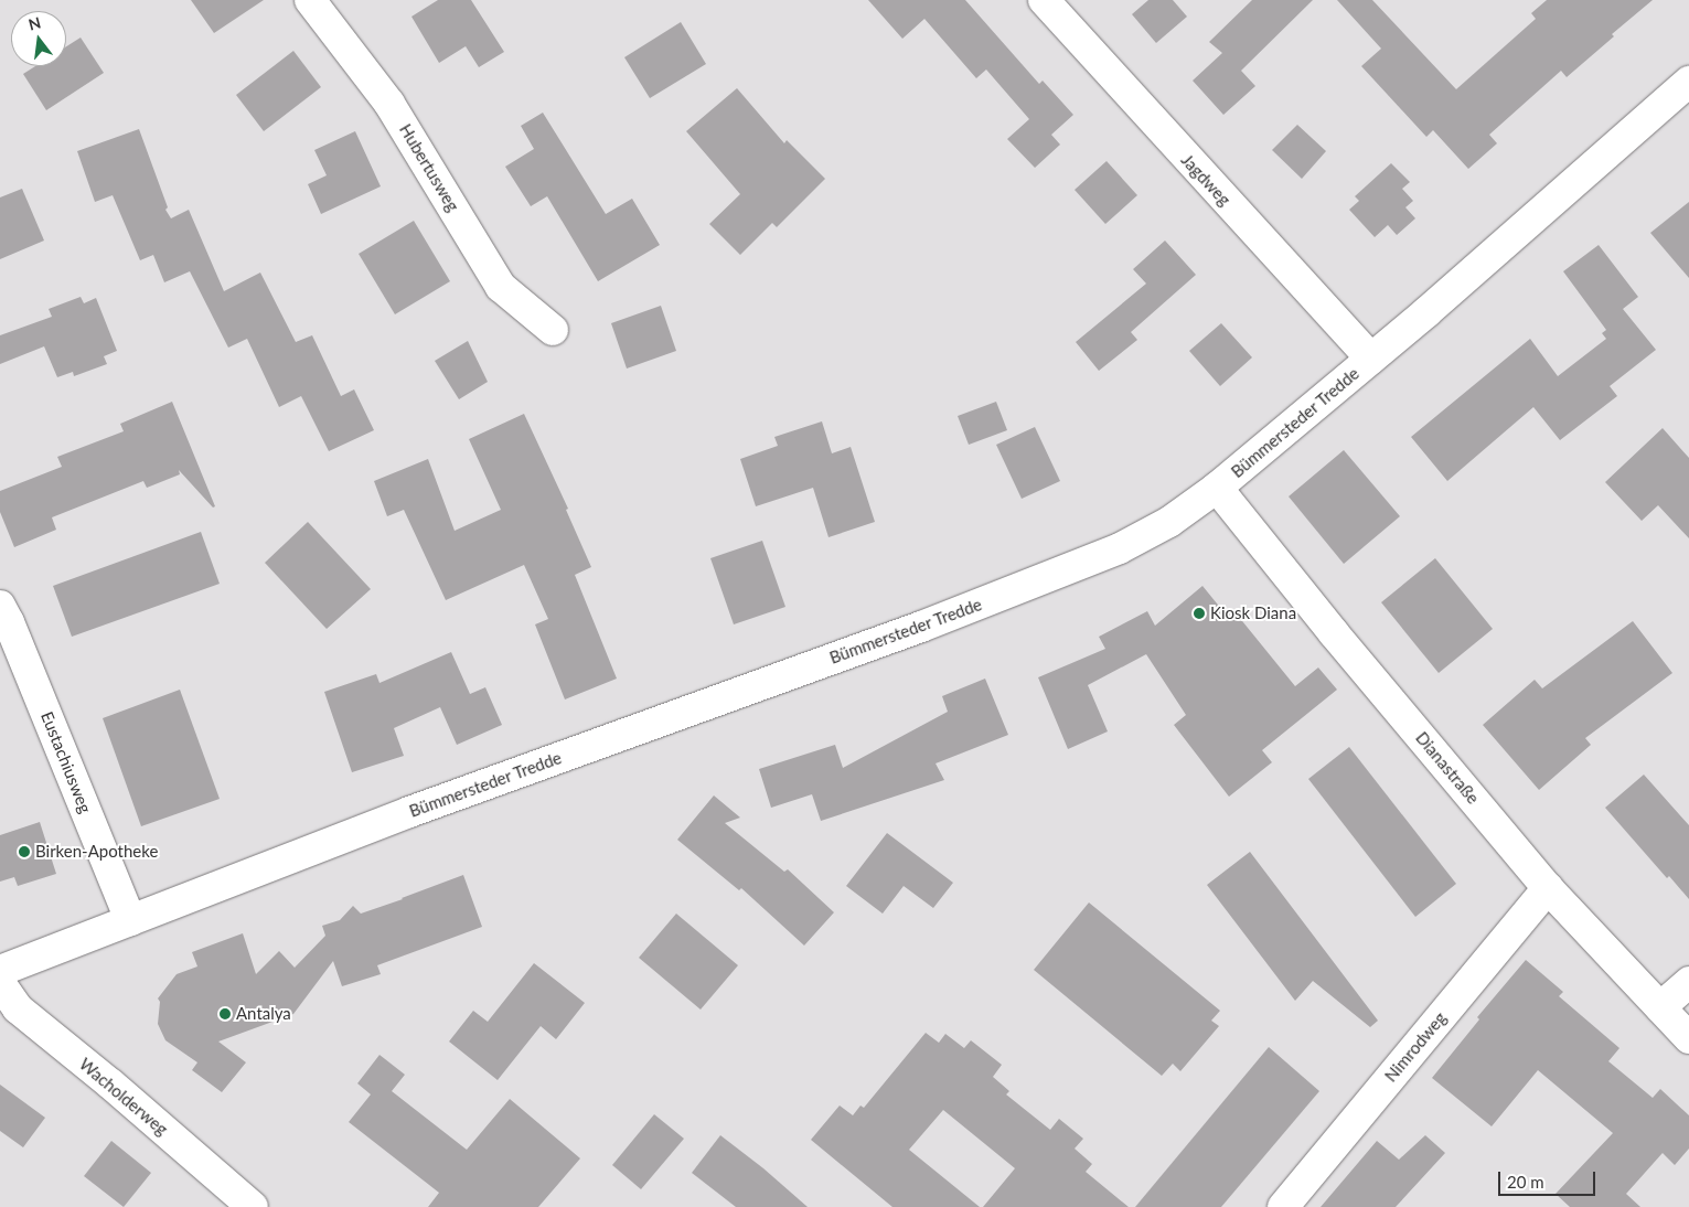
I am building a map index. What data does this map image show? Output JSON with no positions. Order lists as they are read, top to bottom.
{
  "streets": {
    "street": [
      "Hubertusweg",
      "Jagdweg",
      "Bümmersteder Tredde",
      "Eustachiusweg",
      "Dianastraße",
      "Nimrodweg",
      "Wacholderweg"
    ]
  },
  "crossings": [
    ["Jagdweg", "Bümmersteder Tredde"],
    ["Bümmersteder Tredde", "Eustachiusweg"],
    ["Bümmersteder Tredde", "Dianastraße"],
    ["Dianastraße", "Nimrodweg"]
  ],
  "places": ["Kiosk Diana", "Birken-Apotheke", "Antalya"],
  "scale_bar": "20 m",
  "north": "top"
}
